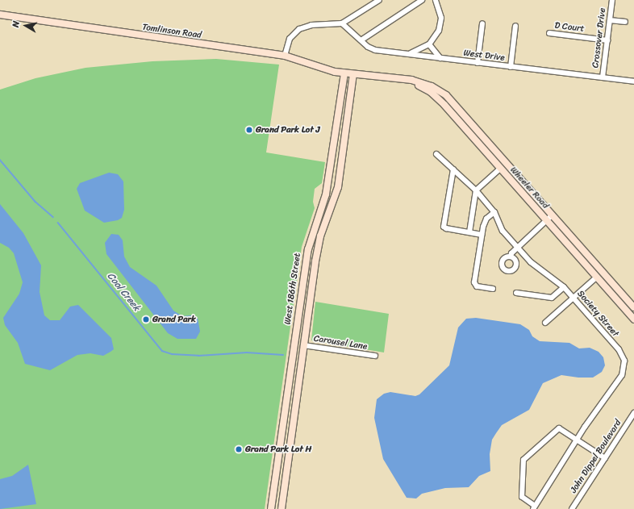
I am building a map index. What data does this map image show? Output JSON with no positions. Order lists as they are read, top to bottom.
{
  "streets": {
    "street": [
      "D Court",
      "Tomlinson Road",
      "Crossover Drive",
      "West Drive",
      "Wheeler Road",
      "West 186th Street",
      "Society Street",
      "Carousel Lane",
      "John Dippel Boulevard"
    ]
  },
  "crossings": [
    ["D Court", "Crossover Drive"],
    ["Tomlinson Road", "Wheeler Road"],
    ["Tomlinson Road", "West 186th Street"],
    ["Crossover Drive", "West Drive"],
    ["Wheeler Road", "West 186th Street"],
    ["West 186th Street", "Carousel Lane"]
  ],
  "water": ["Cool Creek"],
  "places": ["Grand Park Lot J", "Grand Park", "Grand Park Lot H"],
  "north": "left"
}
